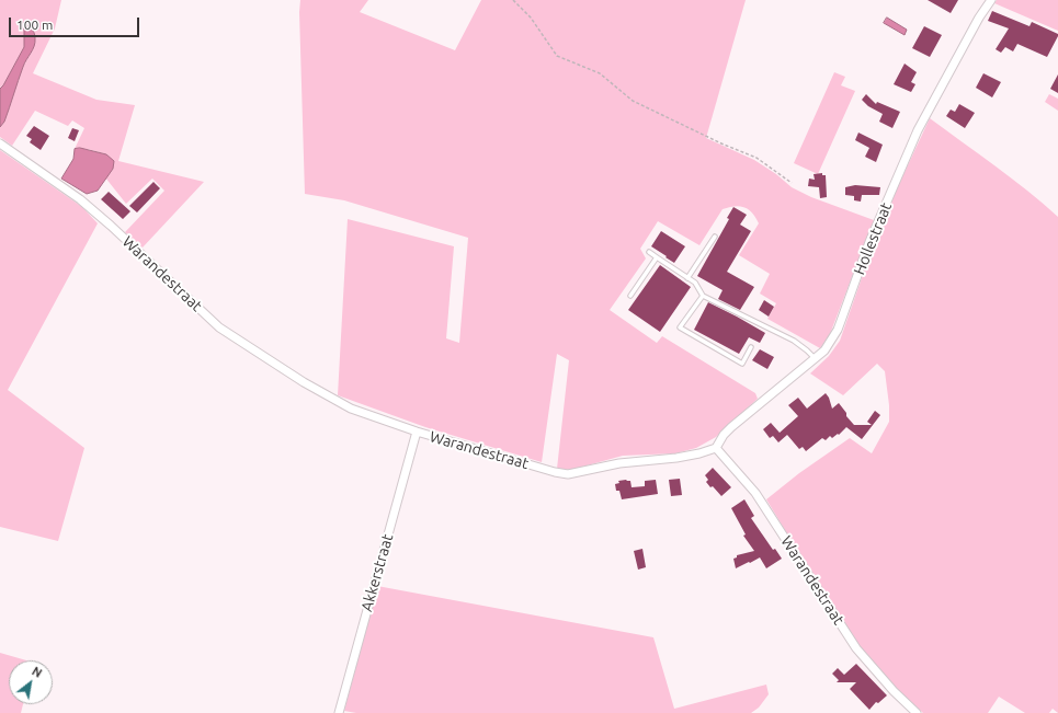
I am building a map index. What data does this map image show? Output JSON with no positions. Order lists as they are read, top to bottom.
{
  "streets": {
    "street": ["Hollestraat", "Warandestraat", "Akkerstraat"]
  },
  "crossings": [
    ["Hollestraat", "Warandestraat"],
    ["Warandestraat", "Akkerstraat"]
  ],
  "scale_bar": "100 m",
  "north": "top right"
}
